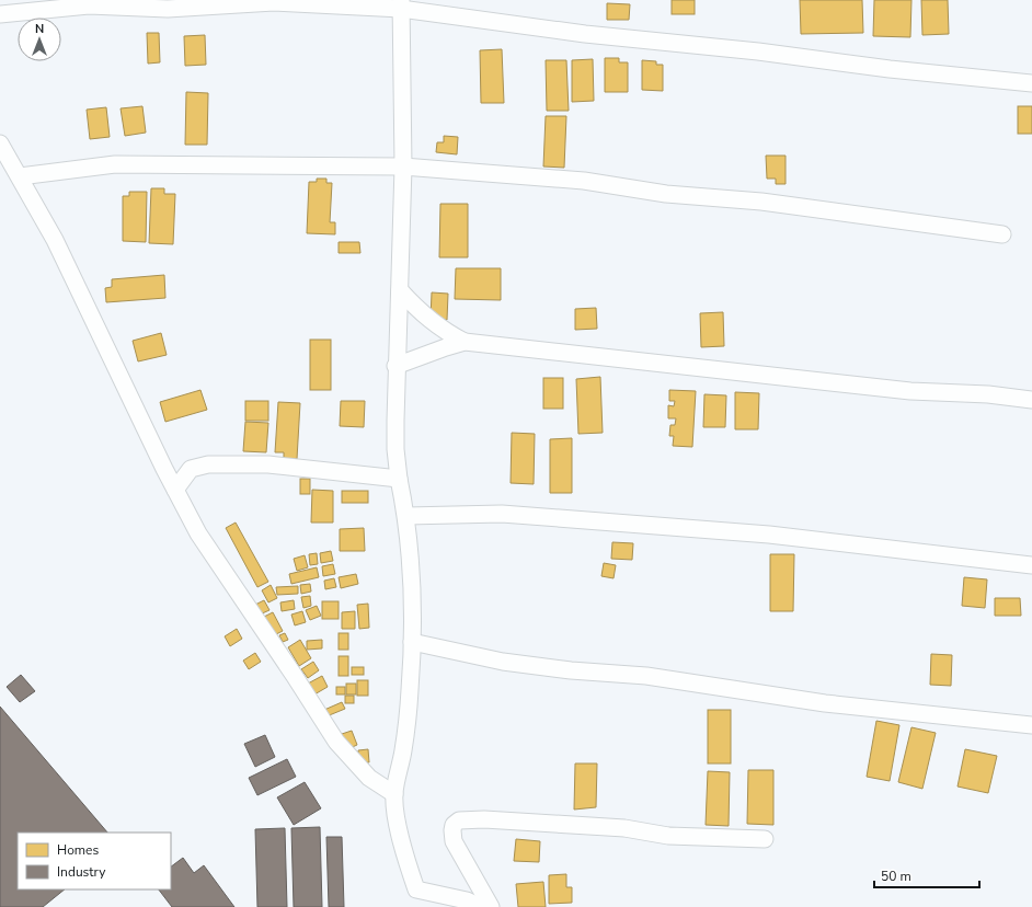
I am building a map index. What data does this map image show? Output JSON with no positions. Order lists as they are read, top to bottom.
{
  "legend": ["Homes", "Industry"],
  "scale_bar": "50 m",
  "north": "top"
}
